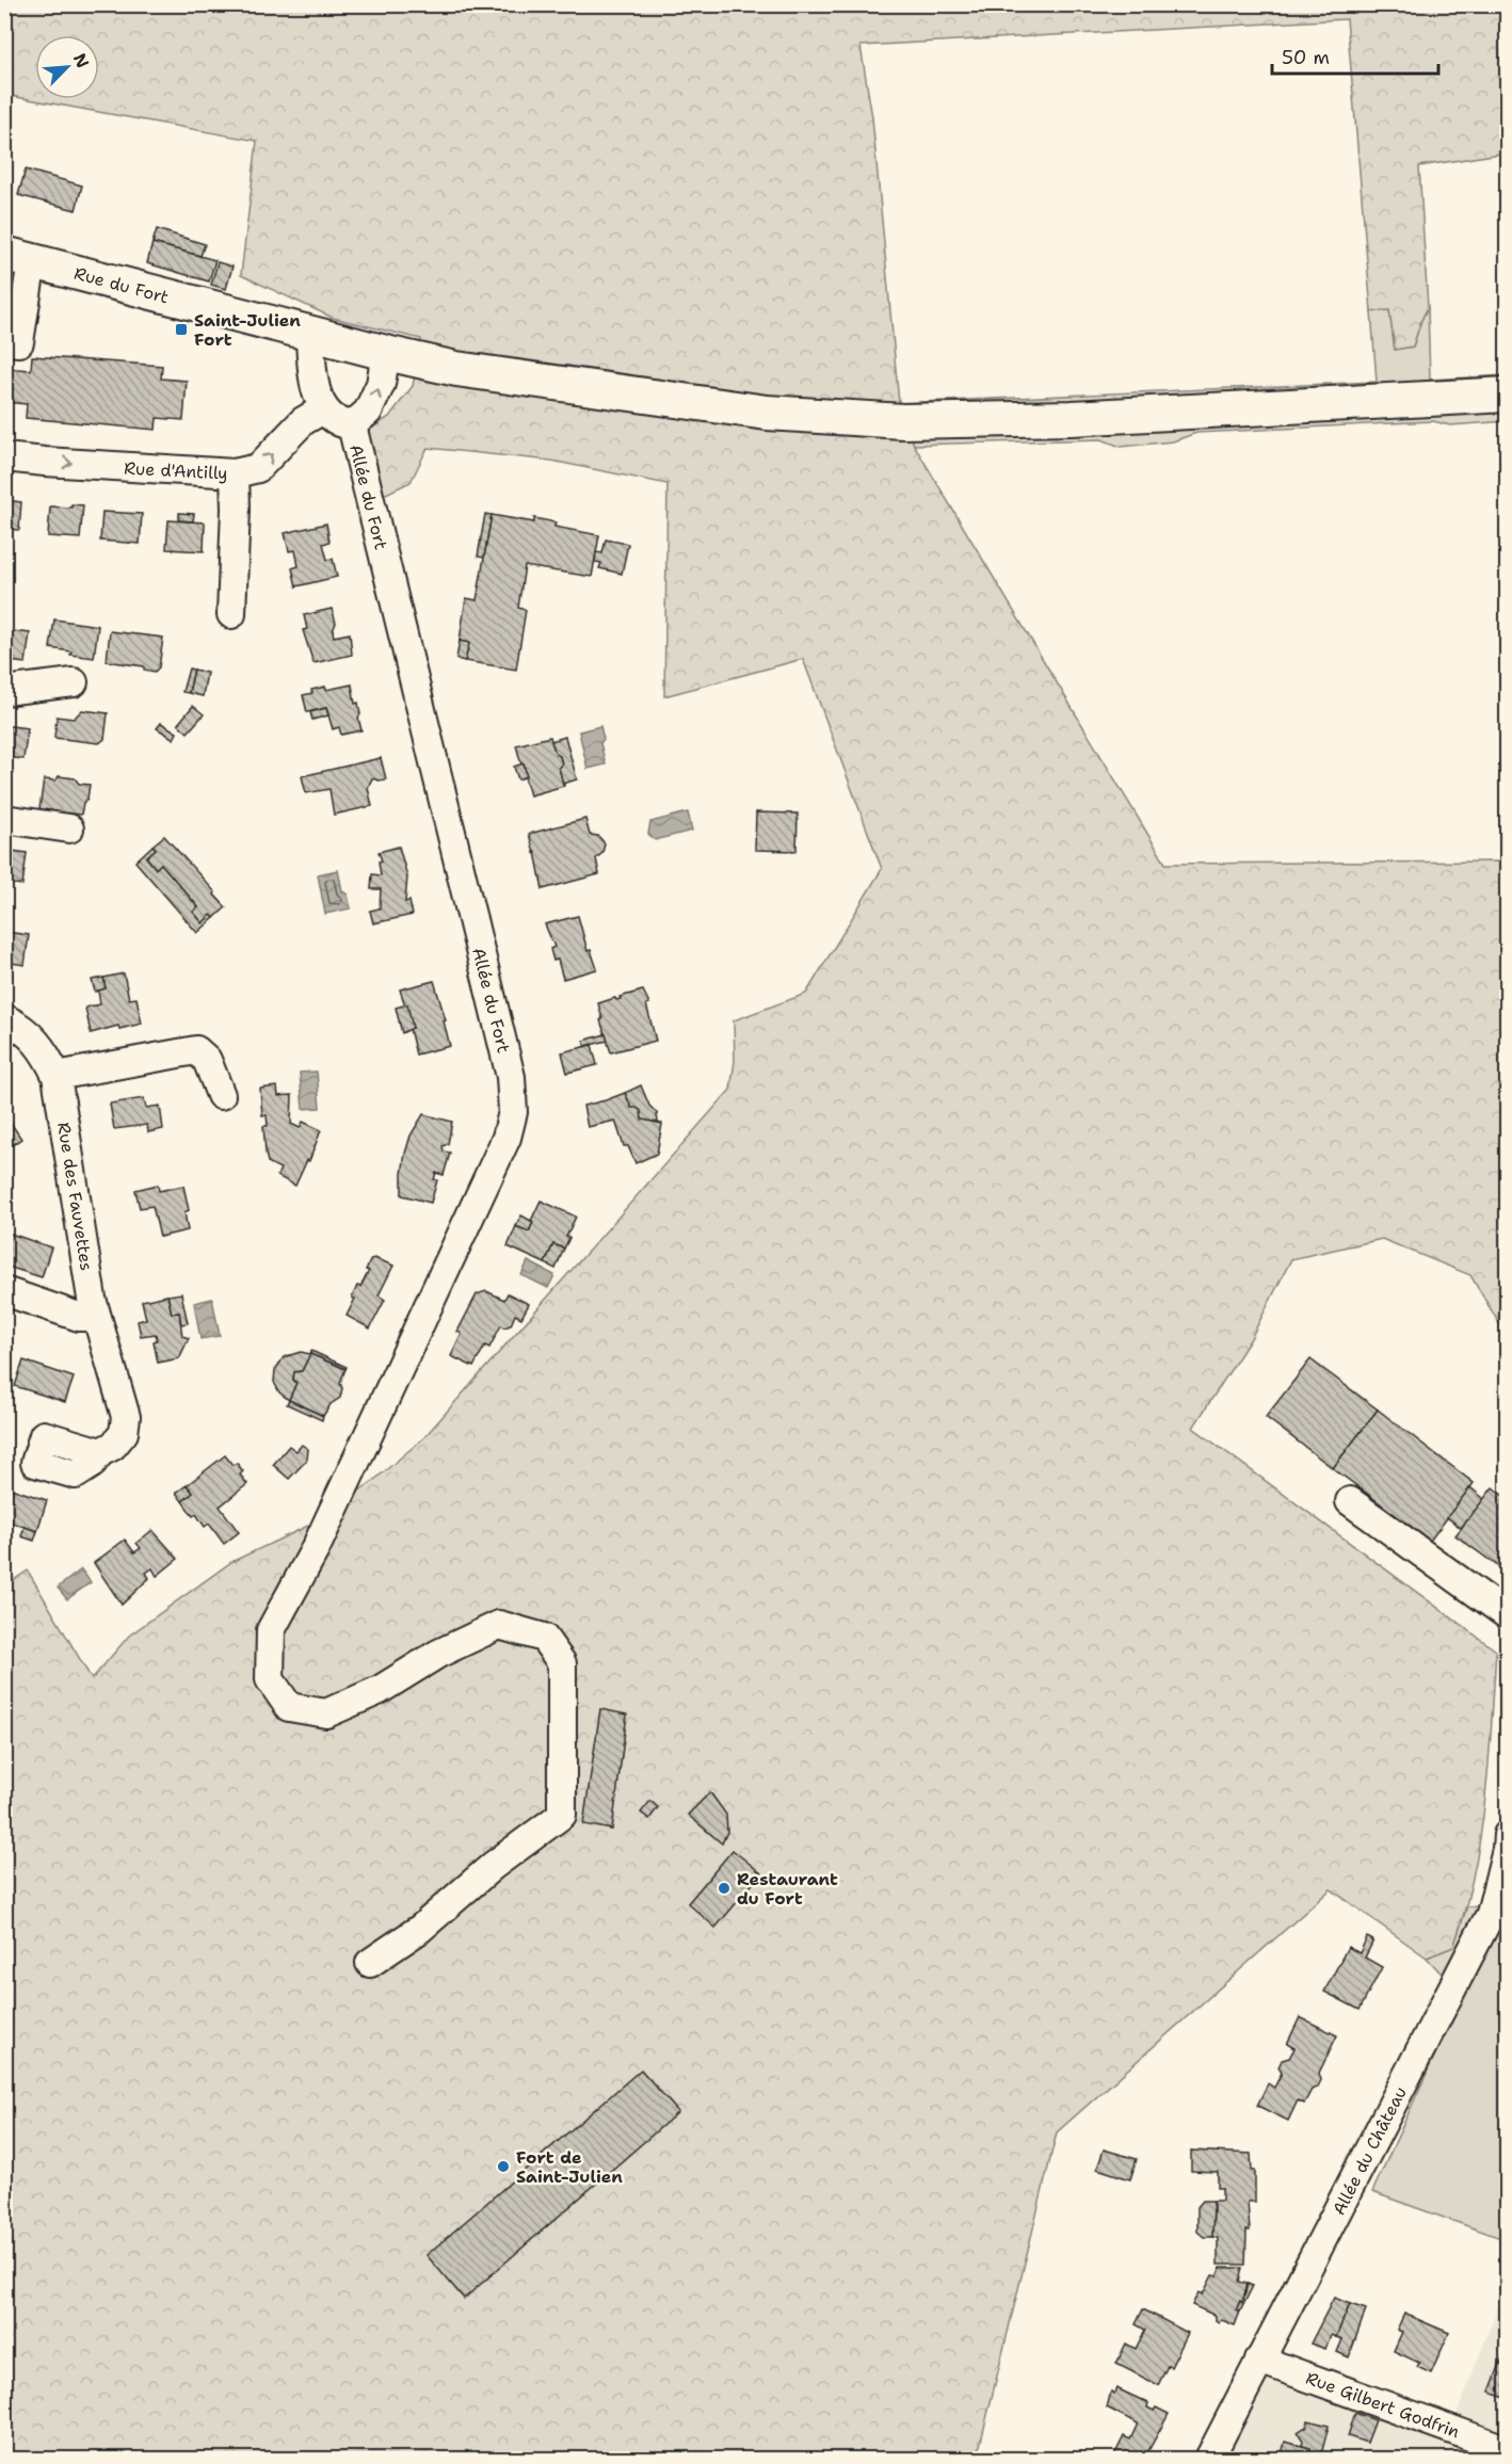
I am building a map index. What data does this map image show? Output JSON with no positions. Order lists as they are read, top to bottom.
{
  "streets": {
    "main road": ["Rue du Fort"],
    "street": [
      "Rue d'Antilly",
      "Allée du Fort",
      "Rue des Fauvettes",
      "Allée du Château",
      "Rue Gilbert Godfrin"
    ]
  },
  "crossings": [
    ["Rue du Fort", "Allée du Fort"],
    ["Rue d'Antilly", "Allée du Fort"],
    ["Allée du Château", "Rue Gilbert Godfrin"]
  ],
  "one_way": ["Rue d'Antilly"],
  "places": {
    "transit": ["Saint-Julien Fort"],
    "other": ["Restaurant du Fort", "Fort de Saint-Julien"]
  },
  "scale_bar": "50 m",
  "north": "top right"
}
